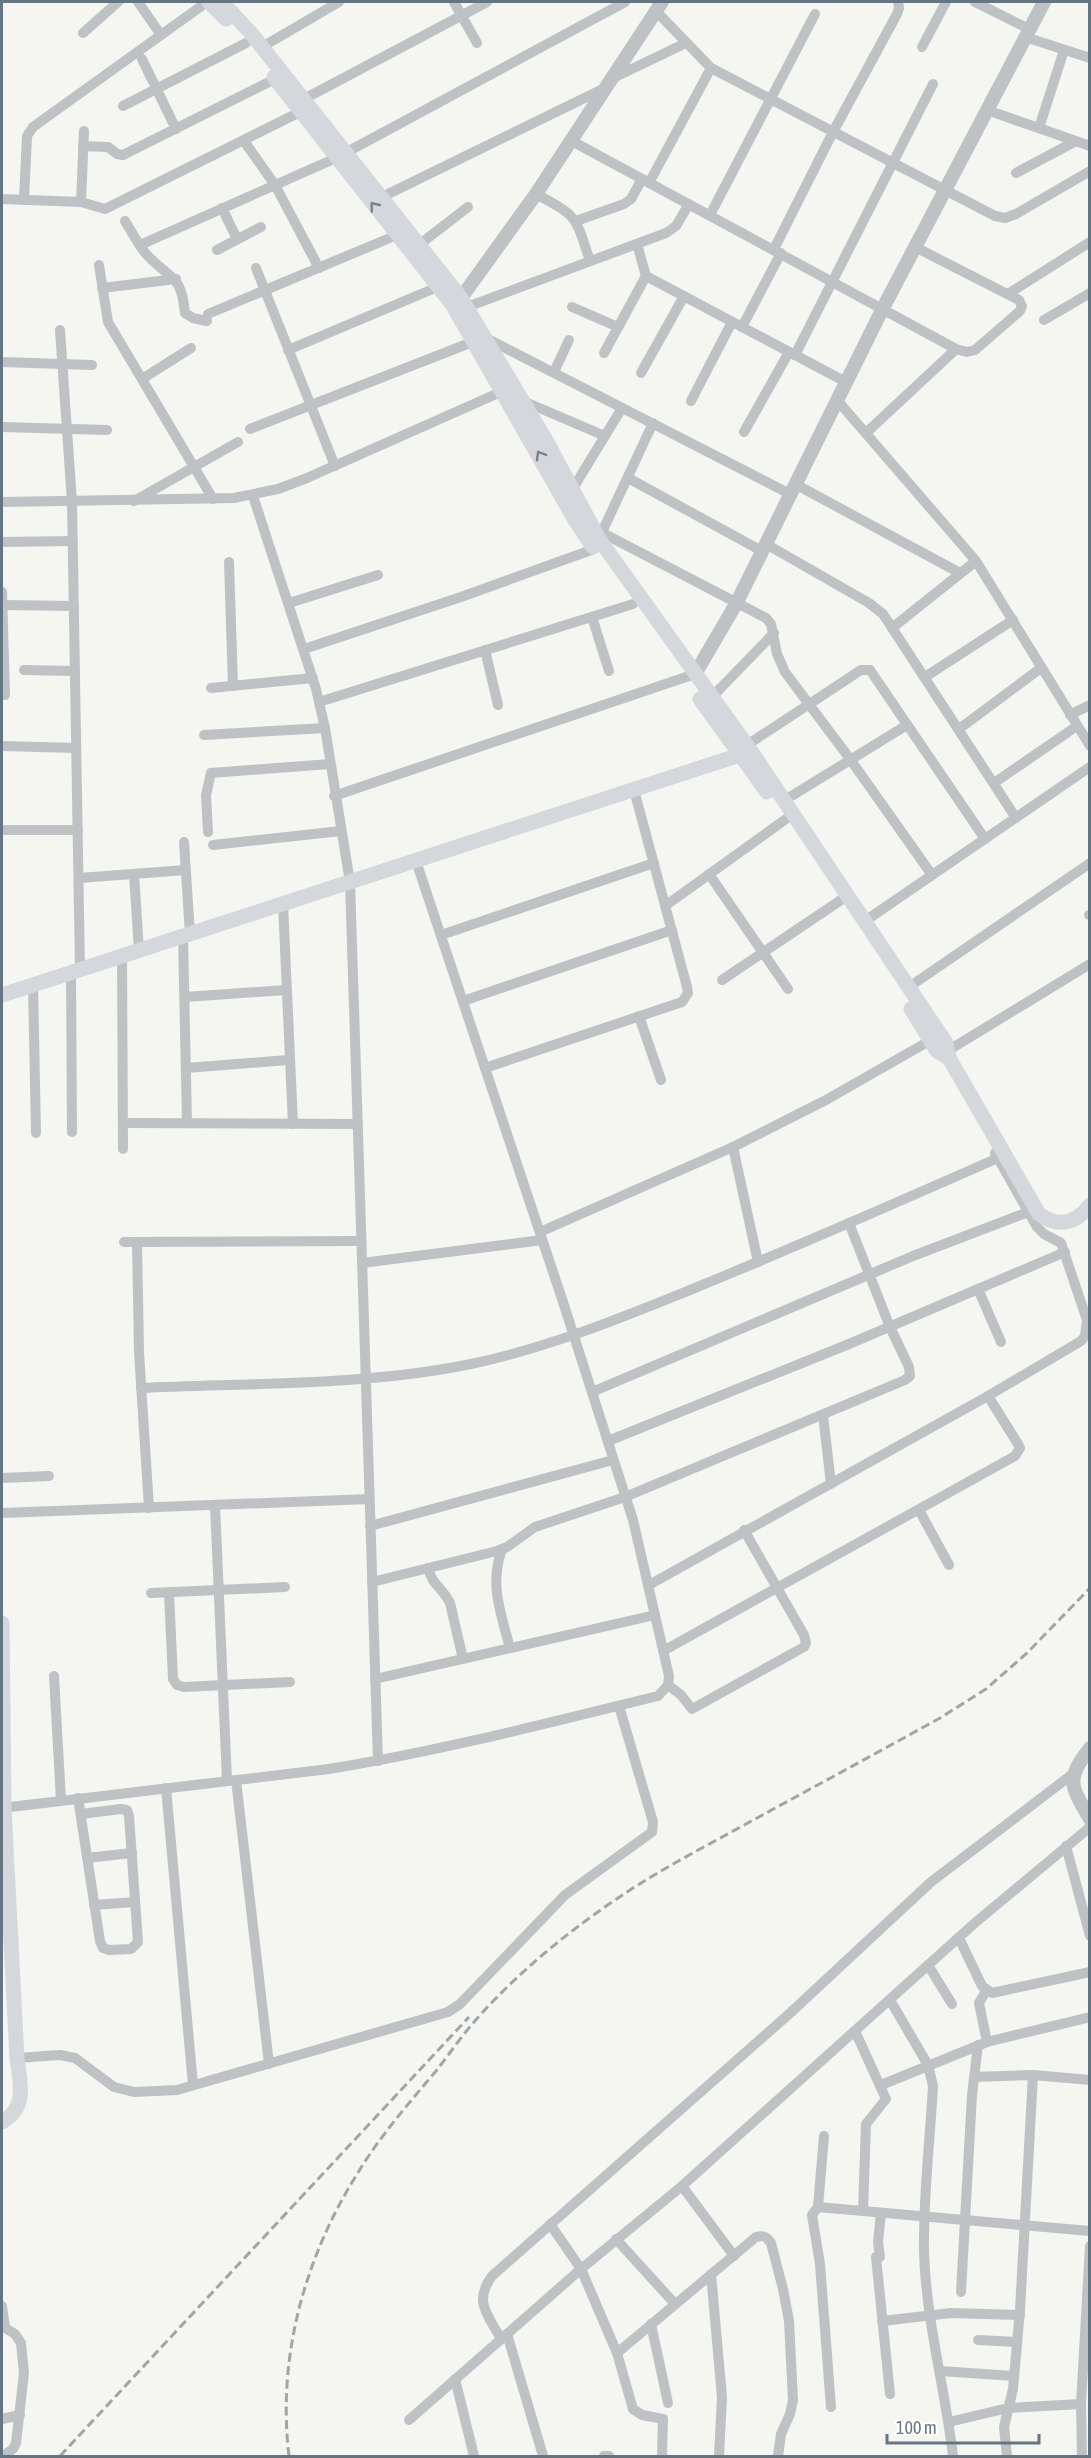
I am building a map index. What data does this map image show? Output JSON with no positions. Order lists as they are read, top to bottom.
{
  "scale_bar": "100 m"
}
